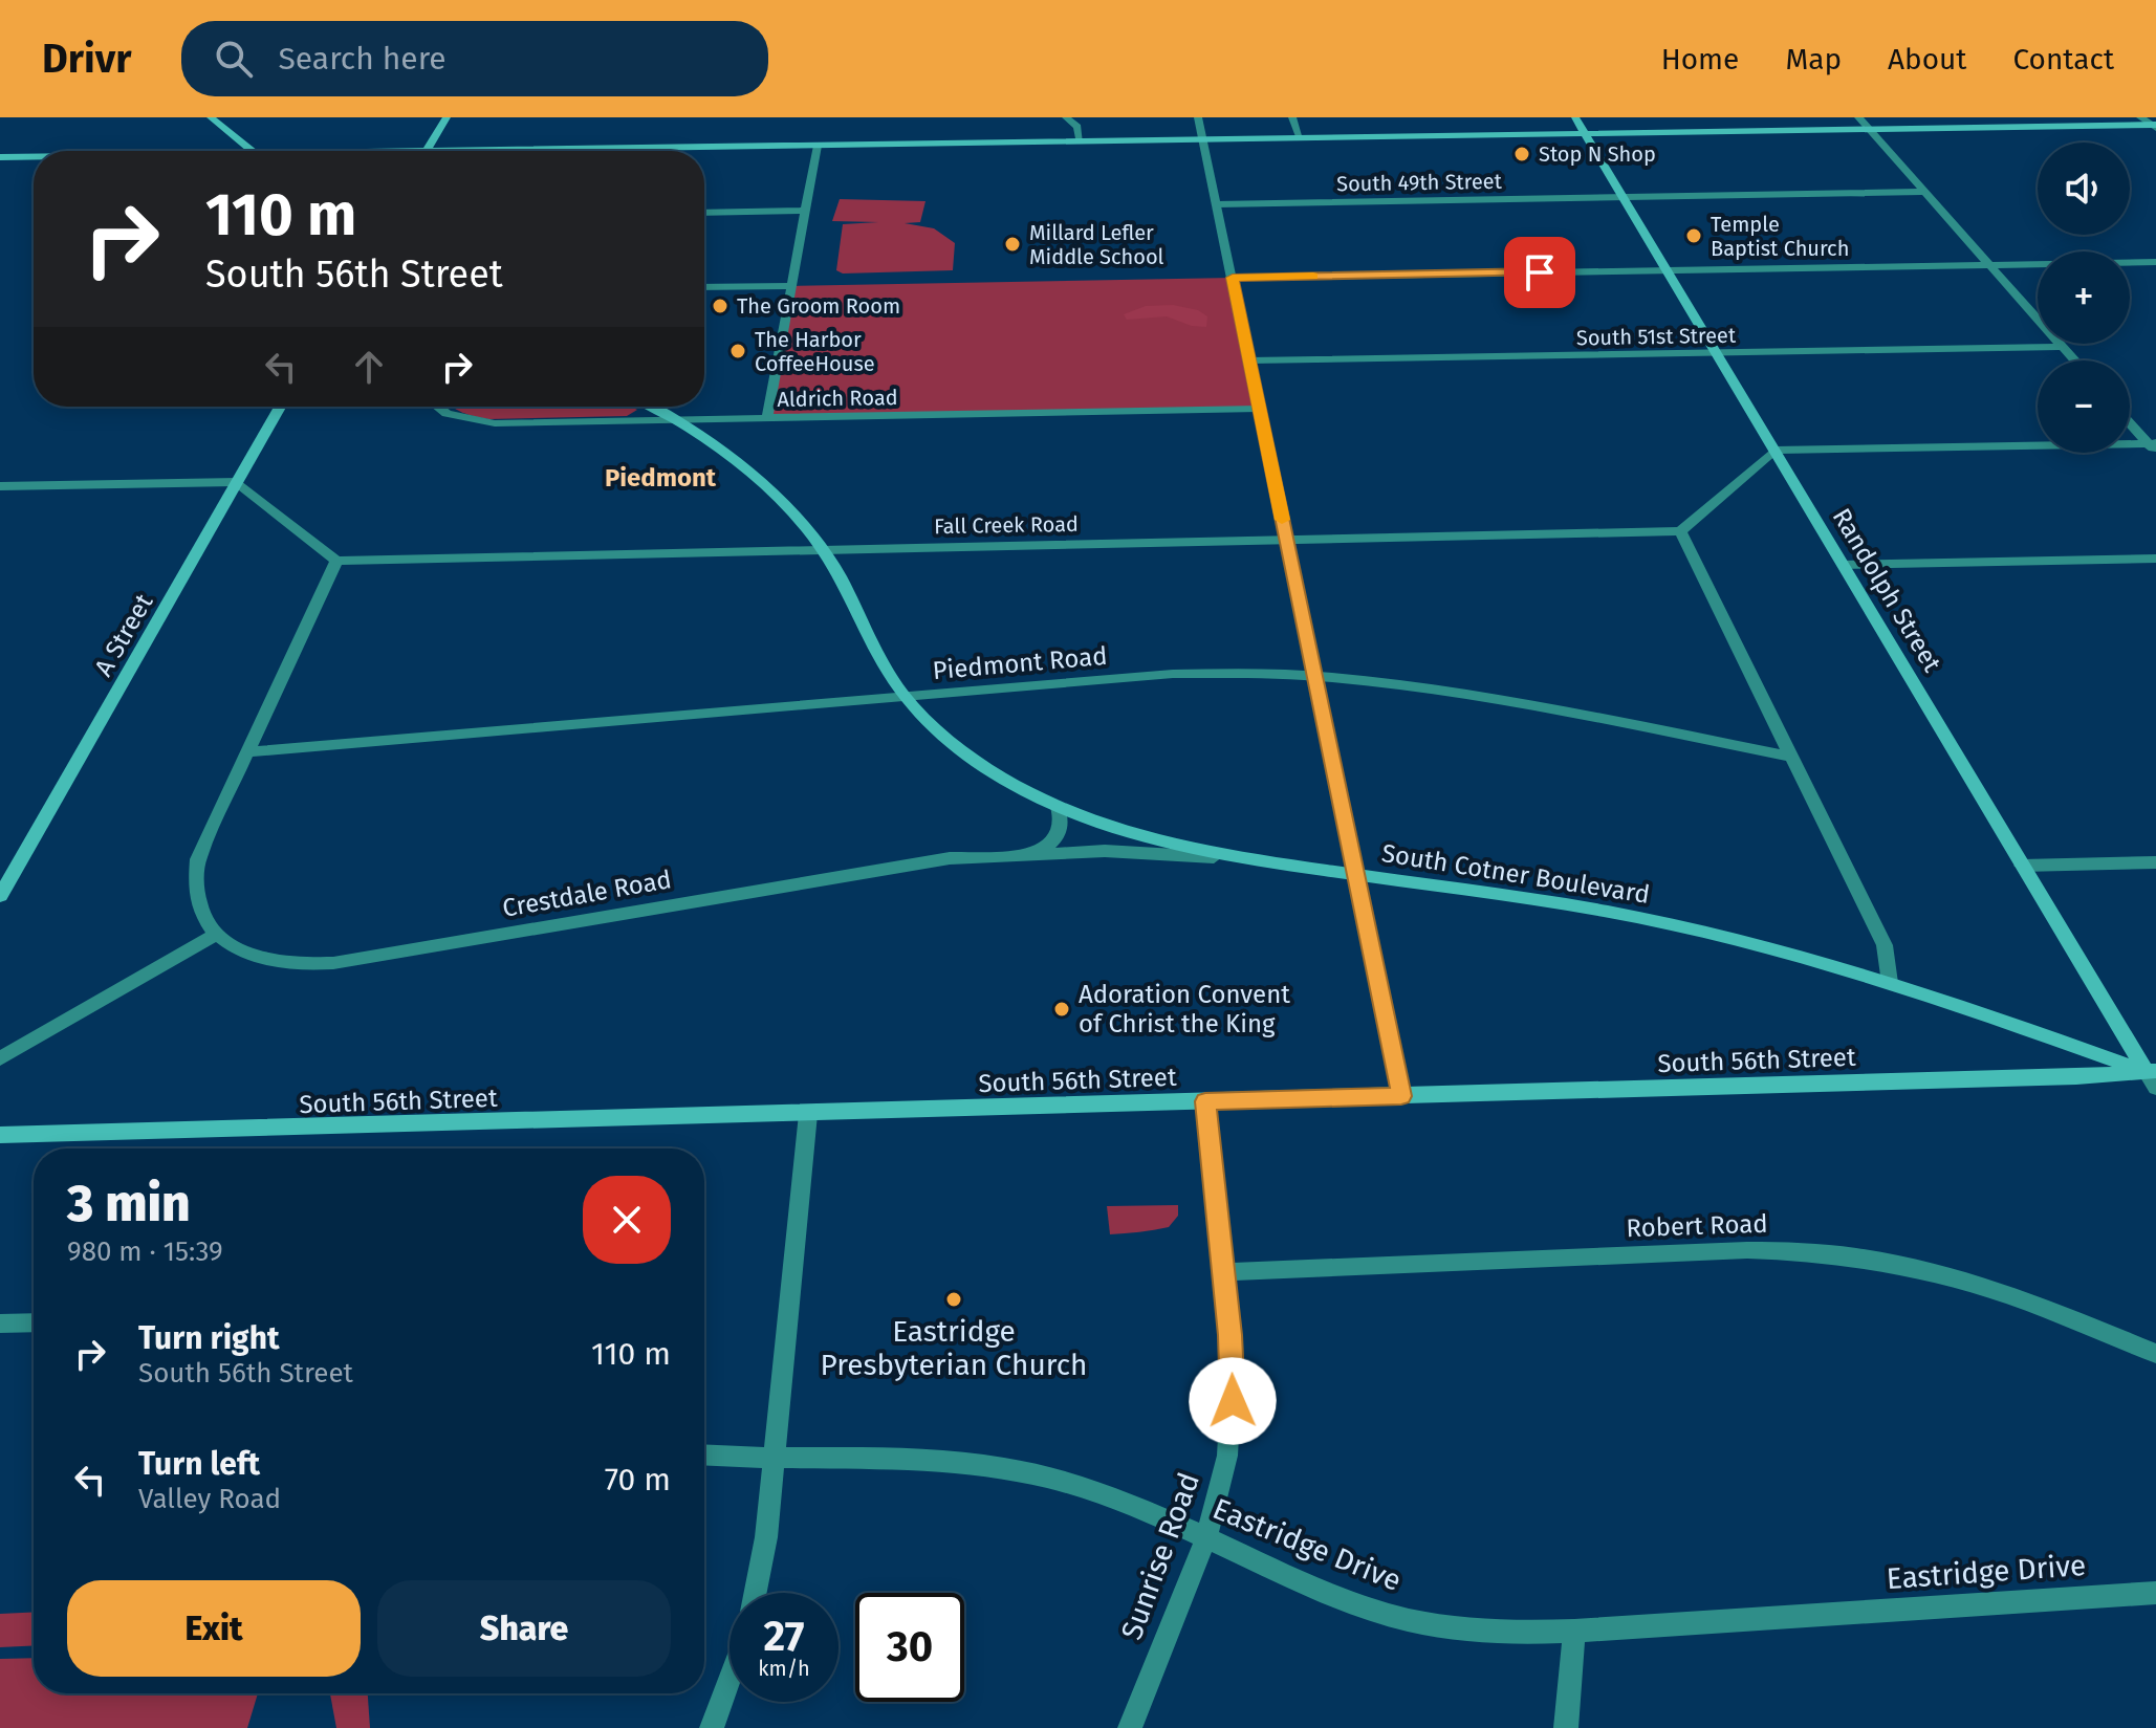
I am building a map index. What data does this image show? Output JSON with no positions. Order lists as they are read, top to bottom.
{
  "streets": {
    "main road": [
      "Randolph Street",
      "A Street",
      "South Cotner Boulevard",
      "South 56th Street"
    ],
    "street": [
      "South 49th Street",
      "South 51st Street",
      "Aldrich Road",
      "Fall Creek Road",
      "Piedmont Road",
      "Crestdale Road",
      "Robert Road",
      "Eastridge Drive",
      "Sunrise Road"
    ]
  },
  "crossings": [
    ["South 49th Street", "Randolph Street"],
    ["South 51st Street", "Randolph Street"],
    ["Aldrich Road", "South Cotner Boulevard"],
    ["Fall Creek Road", "South Cotner Boulevard"],
    ["Randolph Street", "South Cotner Boulevard"],
    ["Randolph Street", "South 56th Street"],
    ["Piedmont Road", "South Cotner Boulevard"],
    ["South Cotner Boulevard", "Crestdale Road"],
    ["South Cotner Boulevard", "South 56th Street"],
    ["South 56th Street", "Sunrise Road"],
    ["Robert Road", "Sunrise Road"],
    ["Eastridge Drive", "Sunrise Road"]
  ],
  "districts": ["Piedmont"],
  "places": [
    "Stop N Shop",
    "Temple Baptist Church",
    "Millard Lefler Middle School",
    "The Groom Room",
    "The Harbor CoffeeHouse",
    "Adoration Convent of Christ the King",
    "Eastridge Presbyterian Church"
  ],
  "page": {
    "header": "Drivr",
    "search": "Search here",
    "nav": [
      "Home",
      "Map",
      "About",
      "Contact"
    ],
    "map_buttons": ["+", "−"],
    "turn": ["110 m", "South 56th Street"],
    "heading": ["3 min", "980 m · 15:39"],
    "list": [
      {
        "name": "Turn right",
        "note": "South 56th Street",
        "value": "110 m"
      },
      {
        "name": "Turn left",
        "note": "Valley Road",
        "value": "70 m"
      }
    ],
    "buttons": ["Exit", "Share"],
    "speed": "27 km/h",
    "limit": "30"
  }
}
